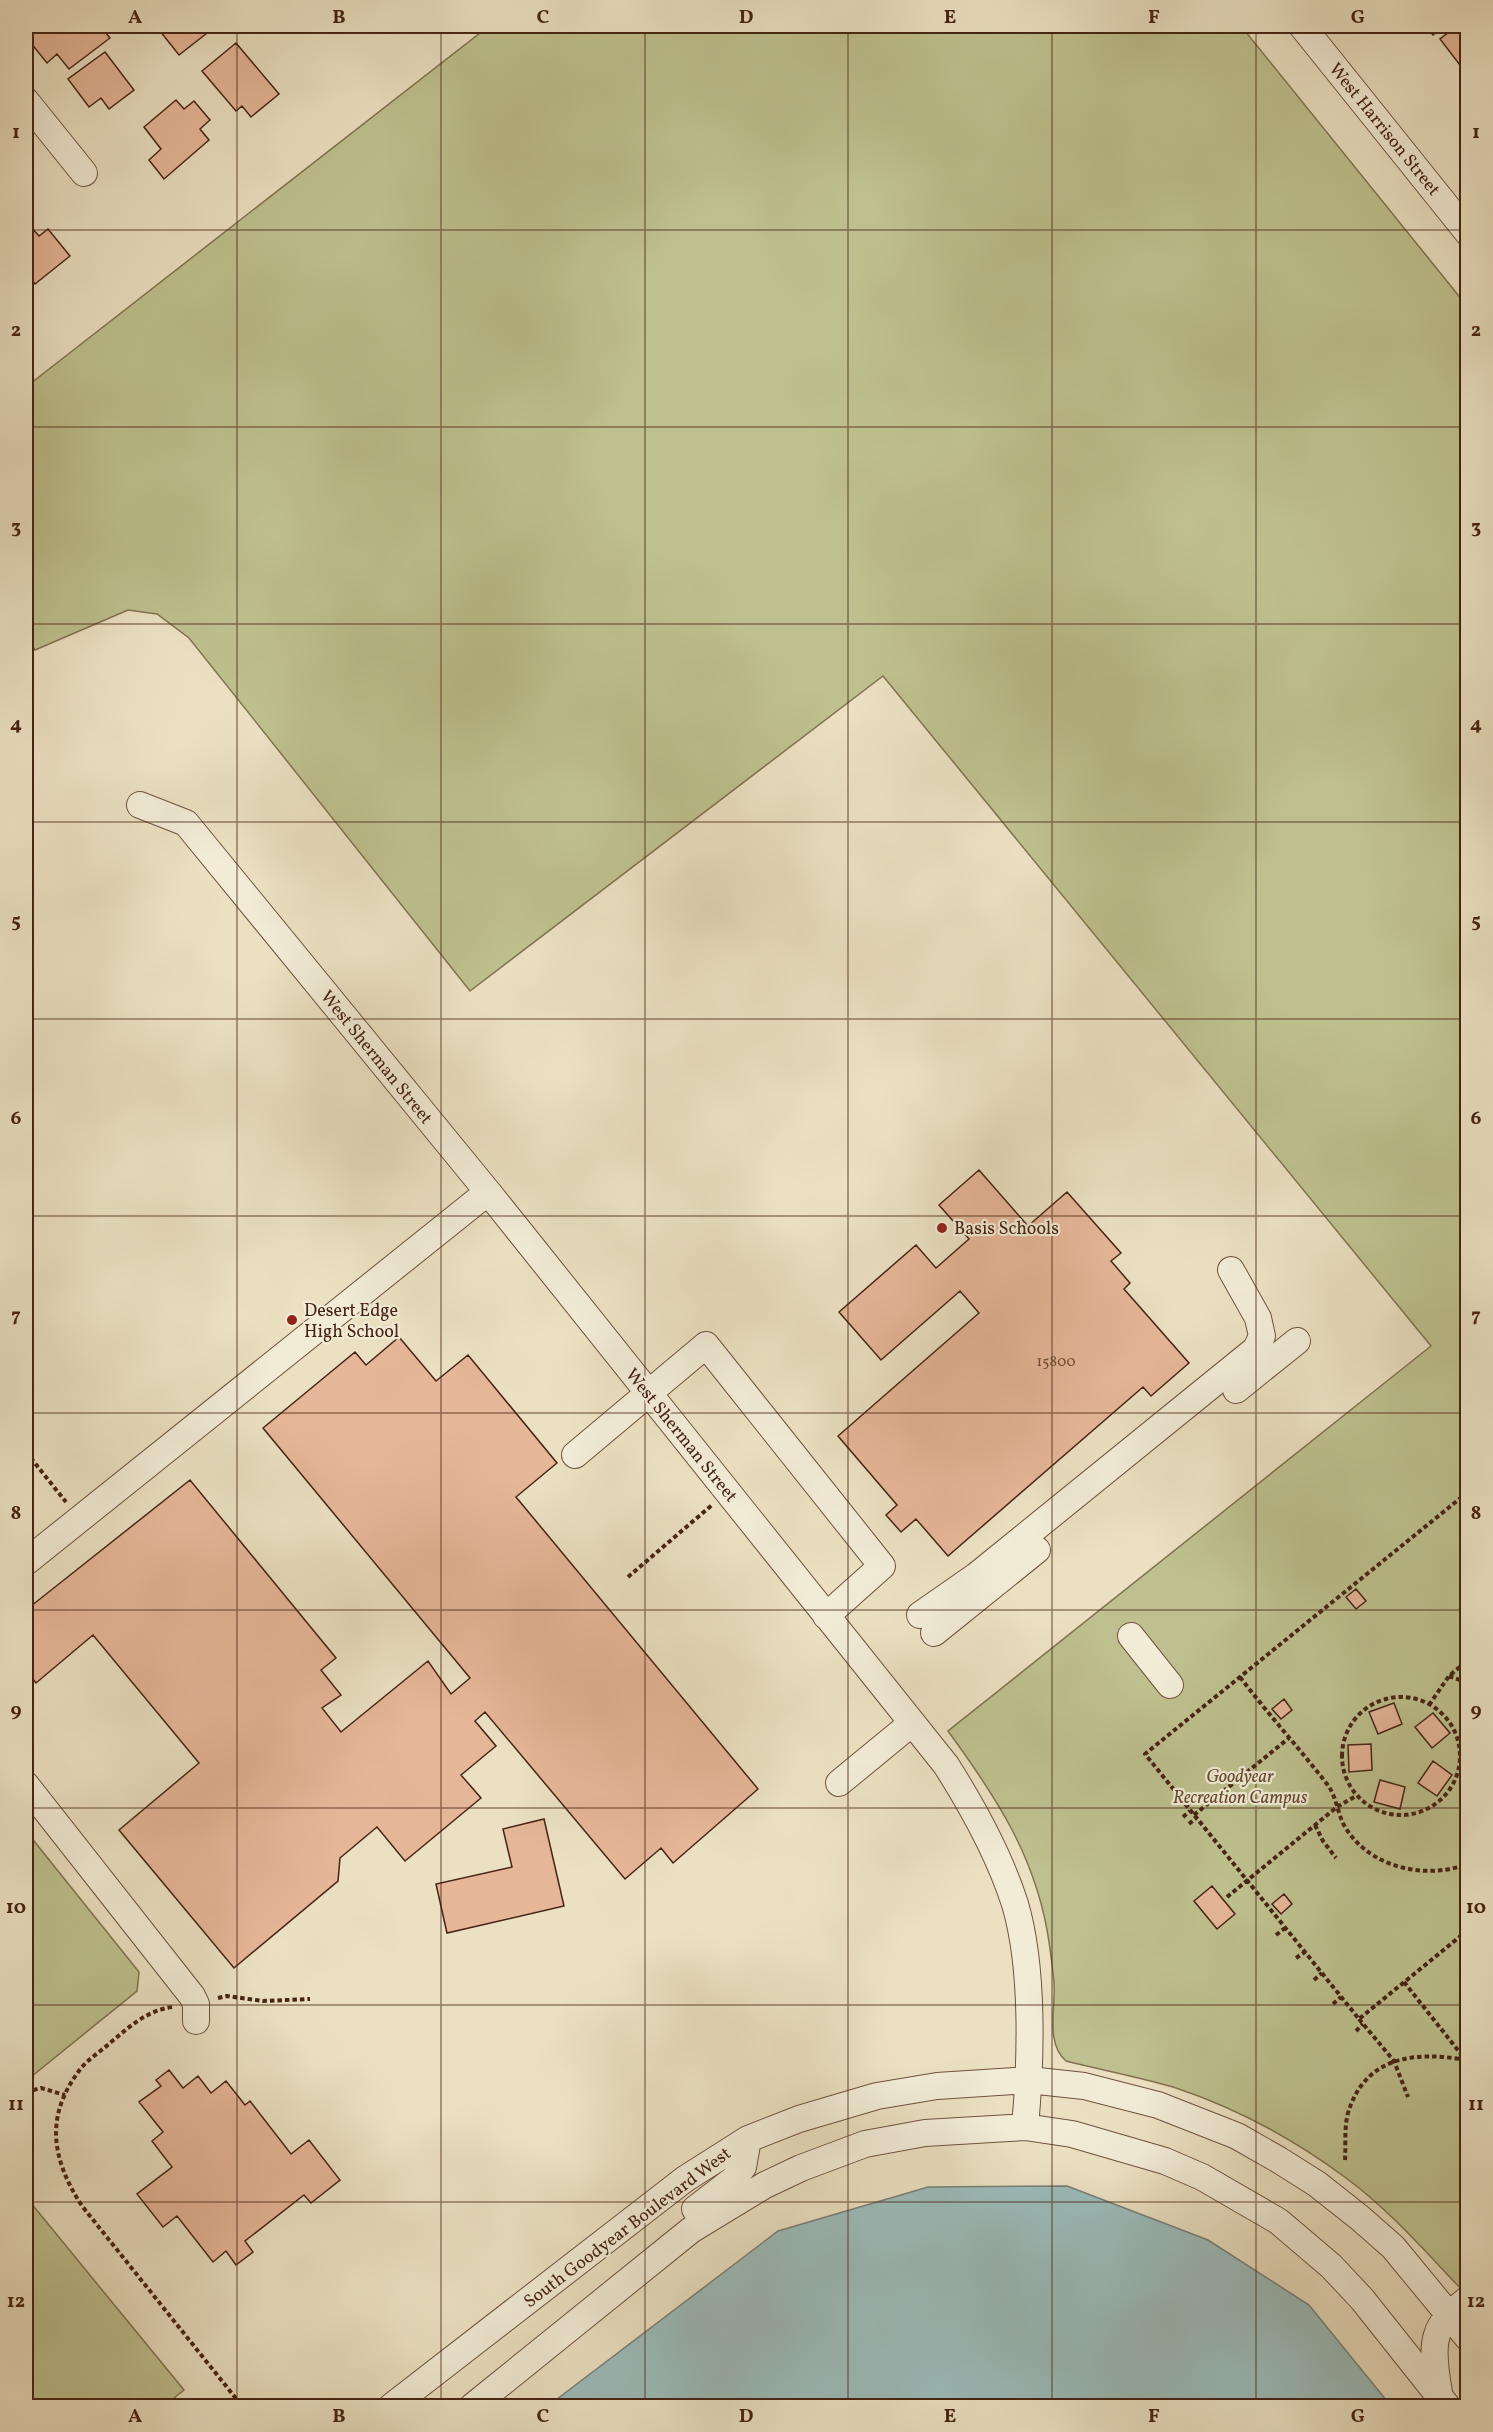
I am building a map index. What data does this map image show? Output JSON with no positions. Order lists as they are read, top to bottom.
{
  "streets": {
    "street": ["West Harrison Street", "West Sherman Street", "South Goodyear Boulevard West"]
  },
  "crossings": [
    ["West Sherman Street", "South Goodyear Boulevard West"]
  ],
  "parks": ["Goodyear Recreation Campus"],
  "places": ["Basis Schools", "Desert Edge High School"],
  "house_numbers": ["15800"],
  "grid": {
    "columns": [
      "A",
      "B",
      "C",
      "D",
      "E",
      "F",
      "G"
    ],
    "rows": [
      "1",
      "2",
      "3",
      "4",
      "5",
      "6",
      "7",
      "8",
      "9",
      "10",
      "11",
      "12"
    ]
  }
}
